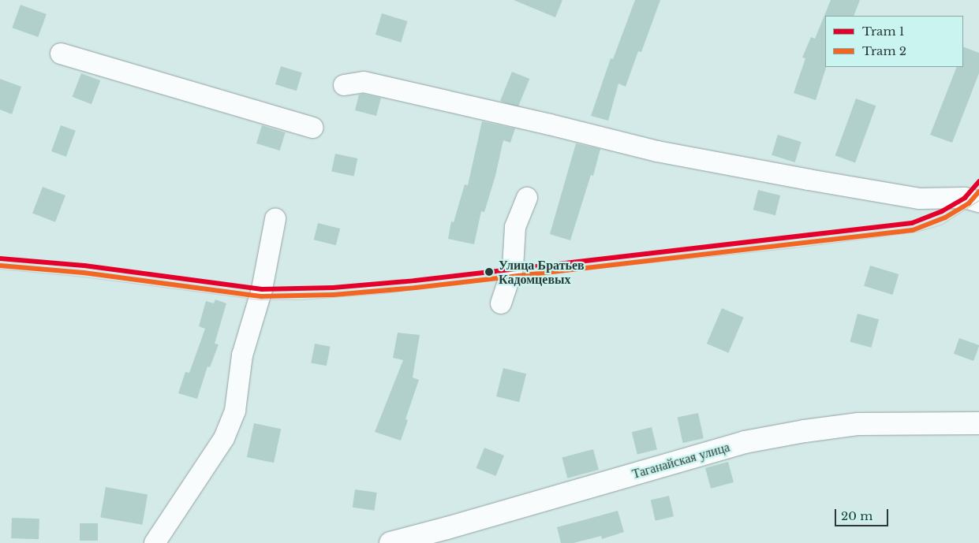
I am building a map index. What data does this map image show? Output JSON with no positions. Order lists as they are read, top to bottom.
{
  "streets": {
    "main road": ["Таганайская улица"]
  },
  "places": ["Улица Братьев Кадомцевых"],
  "lines": ["tram line 1", "tram line 2"],
  "legend": ["Tram 1", "Tram 2"],
  "scale_bar": "20 m"
}
